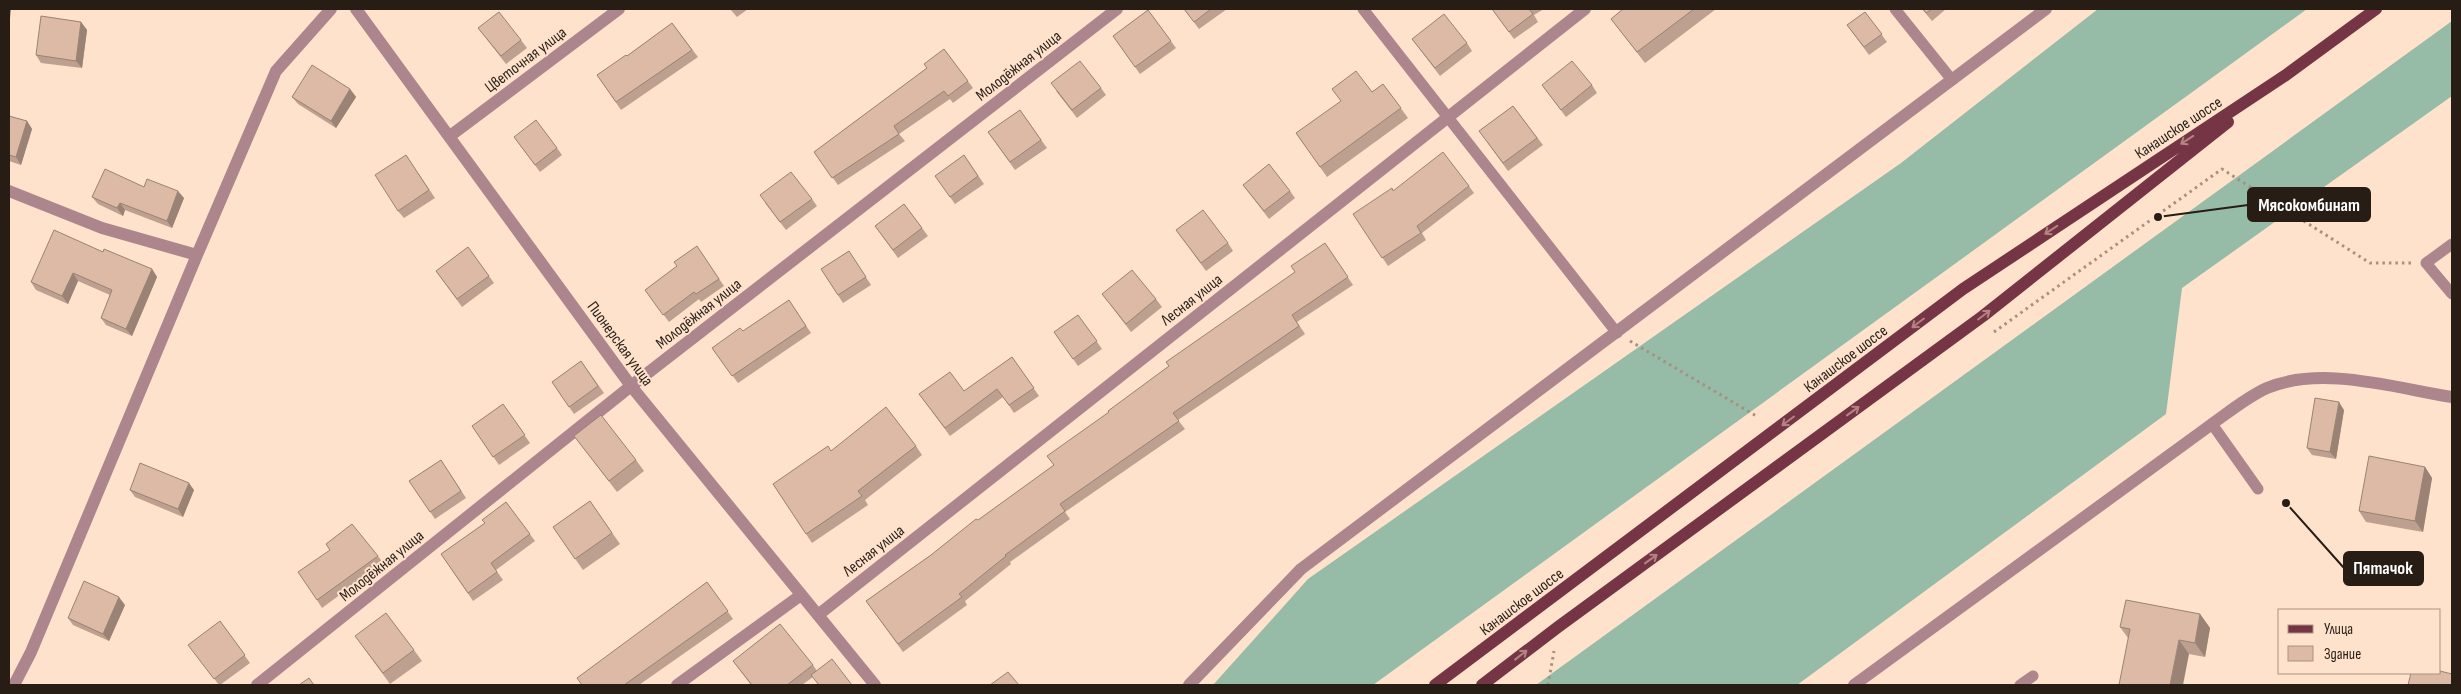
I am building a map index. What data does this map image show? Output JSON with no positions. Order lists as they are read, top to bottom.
{
  "streets": {
    "main road": ["Канашское шоссе"],
    "street": [
      "Цветочная улица",
      "Молодёжная улица",
      "Лесная улица",
      "Пионерская улица"
    ]
  },
  "crossings": [
    ["Цветочная улица", "Пионерская улица"],
    ["Молодёжная улица", "Пионерская улица"],
    ["Лесная улица", "Пионерская улица"]
  ],
  "places": ["Мясокомбинат", "Пятачок"],
  "legend": ["Улица", "Здание"]
}
